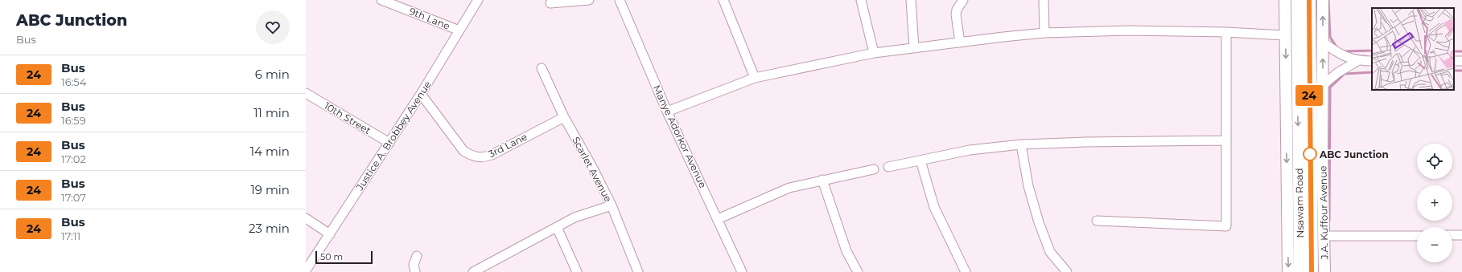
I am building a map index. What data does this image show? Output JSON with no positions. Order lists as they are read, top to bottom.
{
  "streets": {
    "highway": ["Nsawam Road"],
    "main road": ["J.A. Kuffour Avenue"],
    "street": [
      "9th Lane",
      "10th Street",
      "Justice A. Brobbey Avenue",
      "Manye Adorkor Avenue",
      "3rd Lane",
      "Scarlet Avenue"
    ]
  },
  "crossings": [
    ["9th Lane", "Justice A. Brobbey Avenue"],
    ["10th Street", "Justice A. Brobbey Avenue"],
    ["Justice A. Brobbey Avenue", "3rd Lane"],
    ["3rd Lane", "Scarlet Avenue"]
  ],
  "places": ["ABC Junction"],
  "lines": ["bus line 24"],
  "scale_bar": "50 m",
  "page": {
    "heading": ["ABC Junction", "Bus"],
    "on_map": "24",
    "list": [
      {
        "mark": "24",
        "name": "Bus",
        "note": "16:54",
        "value": "6 min"
      },
      {
        "mark": "24",
        "name": "Bus",
        "note": "16:59",
        "value": "11 min"
      },
      {
        "mark": "24",
        "name": "Bus",
        "note": "17:02",
        "value": "14 min"
      },
      {
        "mark": "24",
        "name": "Bus",
        "note": "17:07",
        "value": "19 min"
      },
      {
        "mark": "24",
        "name": "Bus",
        "note": "17:11",
        "value": "23 min"
      }
    ],
    "map_buttons": ["+", "−"],
    "scale": "50 m"
  }
}
